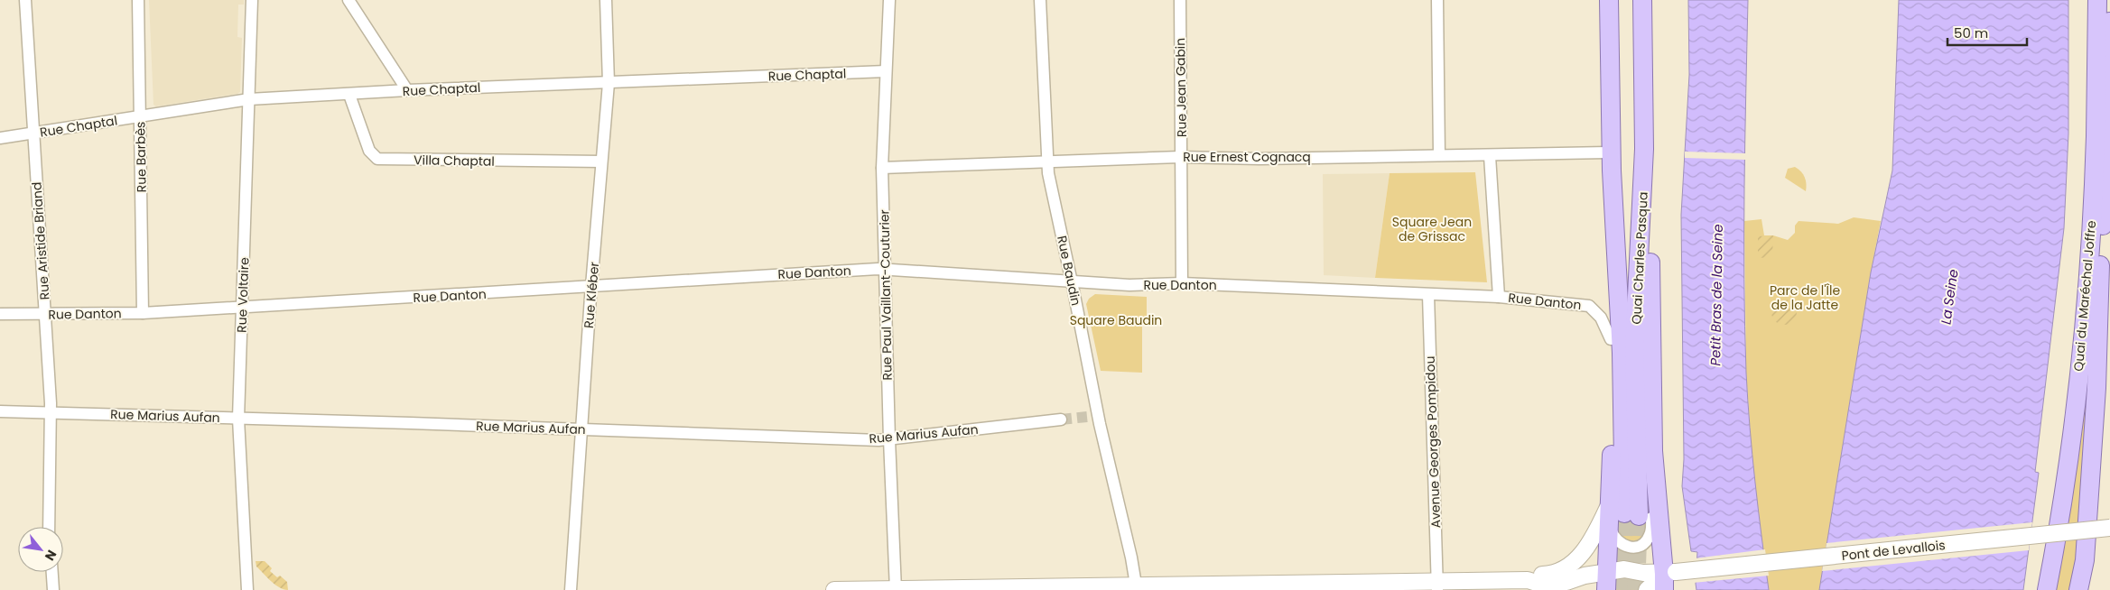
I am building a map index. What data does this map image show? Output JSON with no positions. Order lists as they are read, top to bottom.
{
  "streets": {
    "main road": ["Quai Charles Pasqua", "Quai du Maréchal Joffre", "Pont de Levallois"],
    "street": [
      "Rue Chaptal",
      "Rue Jean Gabin",
      "Rue Barbès",
      "Rue Ernest Cognacq",
      "Villa Chaptal",
      "Rue Aristide Briand",
      "Rue Baudin",
      "Rue Danton",
      "Rue Voltaire",
      "Rue Kléber",
      "Rue Paul Vaillant-Couturier",
      "Rue Marius Aufan",
      "Avenue Georges Pompidou"
    ]
  },
  "crossings": [
    ["Rue Chaptal", "Rue Barbès"],
    ["Rue Chaptal", "Villa Chaptal"],
    ["Rue Chaptal", "Rue Aristide Briand"],
    ["Rue Chaptal", "Rue Voltaire"],
    ["Rue Chaptal", "Rue Kléber"],
    ["Rue Chaptal", "Rue Paul Vaillant-Couturier"],
    ["Rue Jean Gabin", "Rue Ernest Cognacq"],
    ["Rue Jean Gabin", "Rue Danton"],
    ["Rue Barbès", "Rue Danton"],
    ["Rue Ernest Cognacq", "Quai Charles Pasqua"],
    ["Rue Ernest Cognacq", "Rue Baudin"],
    ["Rue Ernest Cognacq", "Rue Paul Vaillant-Couturier"],
    ["Villa Chaptal", "Rue Kléber"],
    ["Rue Aristide Briand", "Rue Danton"],
    ["Rue Aristide Briand", "Rue Marius Aufan"],
    ["Rue Baudin", "Rue Danton"],
    ["Rue Danton", "Rue Voltaire"],
    ["Rue Danton", "Rue Kléber"],
    ["Rue Danton", "Rue Paul Vaillant-Couturier"],
    ["Rue Danton", "Avenue Georges Pompidou"],
    ["Rue Voltaire", "Rue Marius Aufan"],
    ["Rue Kléber", "Rue Marius Aufan"],
    ["Rue Paul Vaillant-Couturier", "Rue Marius Aufan"]
  ],
  "water": ["Petit Bras de la Seine", "La Seine"],
  "parks": ["Square Jean de Grissac", "Parc de l'Île de la Jatte", "Square Baudin"],
  "scale_bar": "50 m",
  "north": "bottom right"
}
